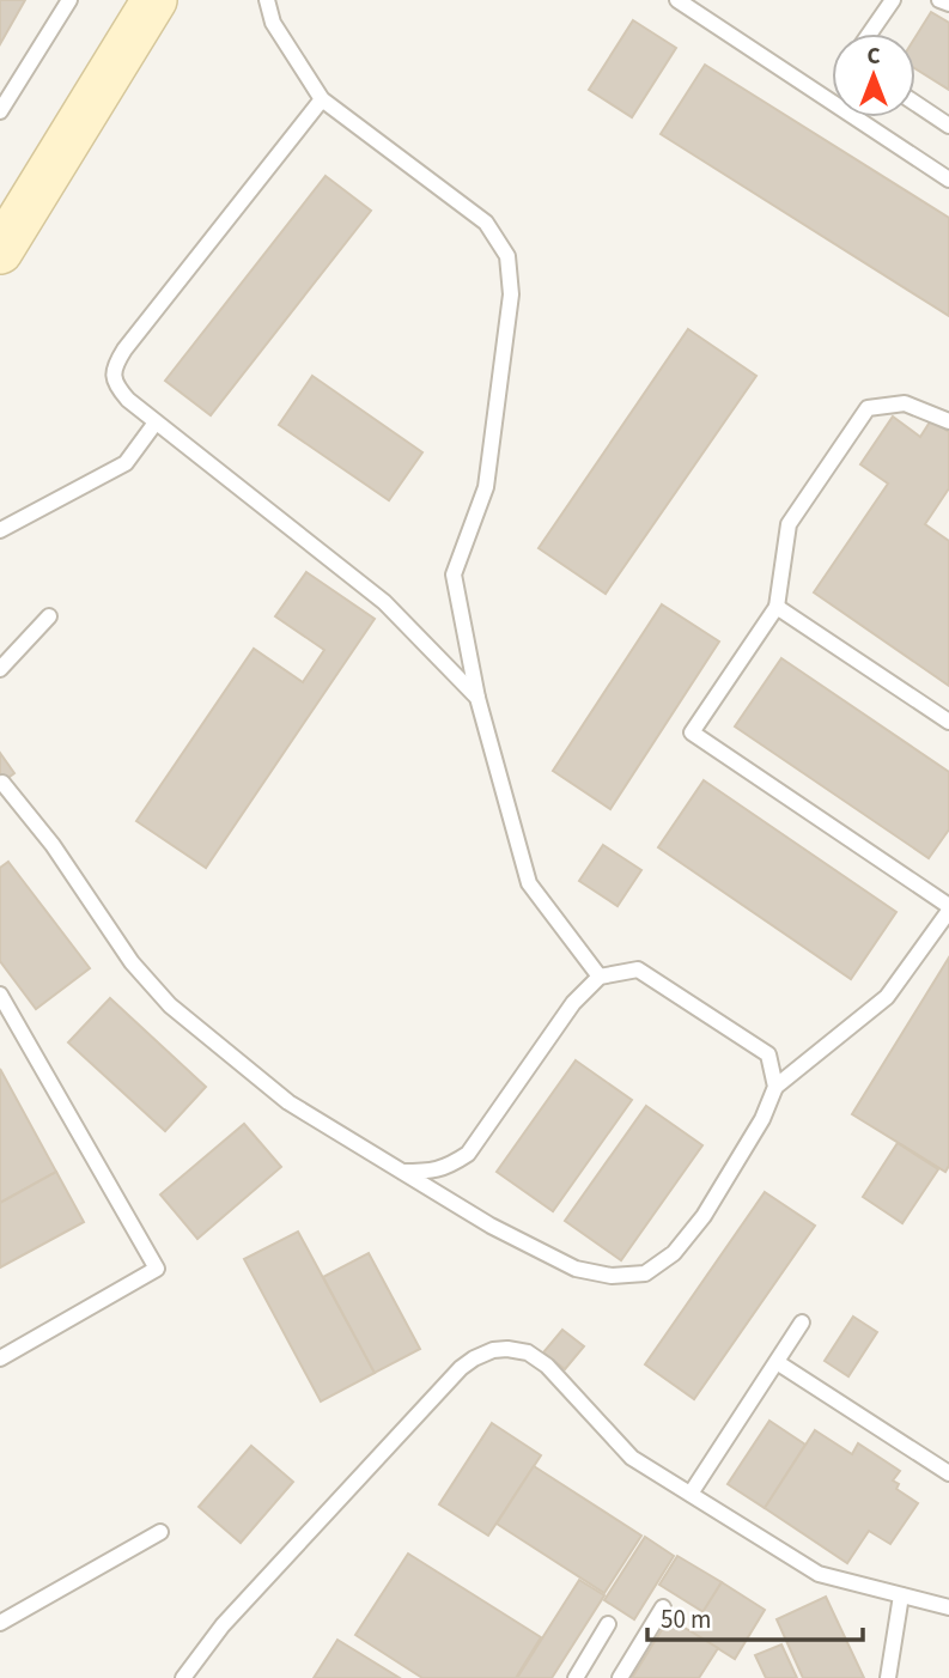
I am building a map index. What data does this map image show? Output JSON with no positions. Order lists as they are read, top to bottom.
{
  "scale_bar": "50 m",
  "north": "top"
}
